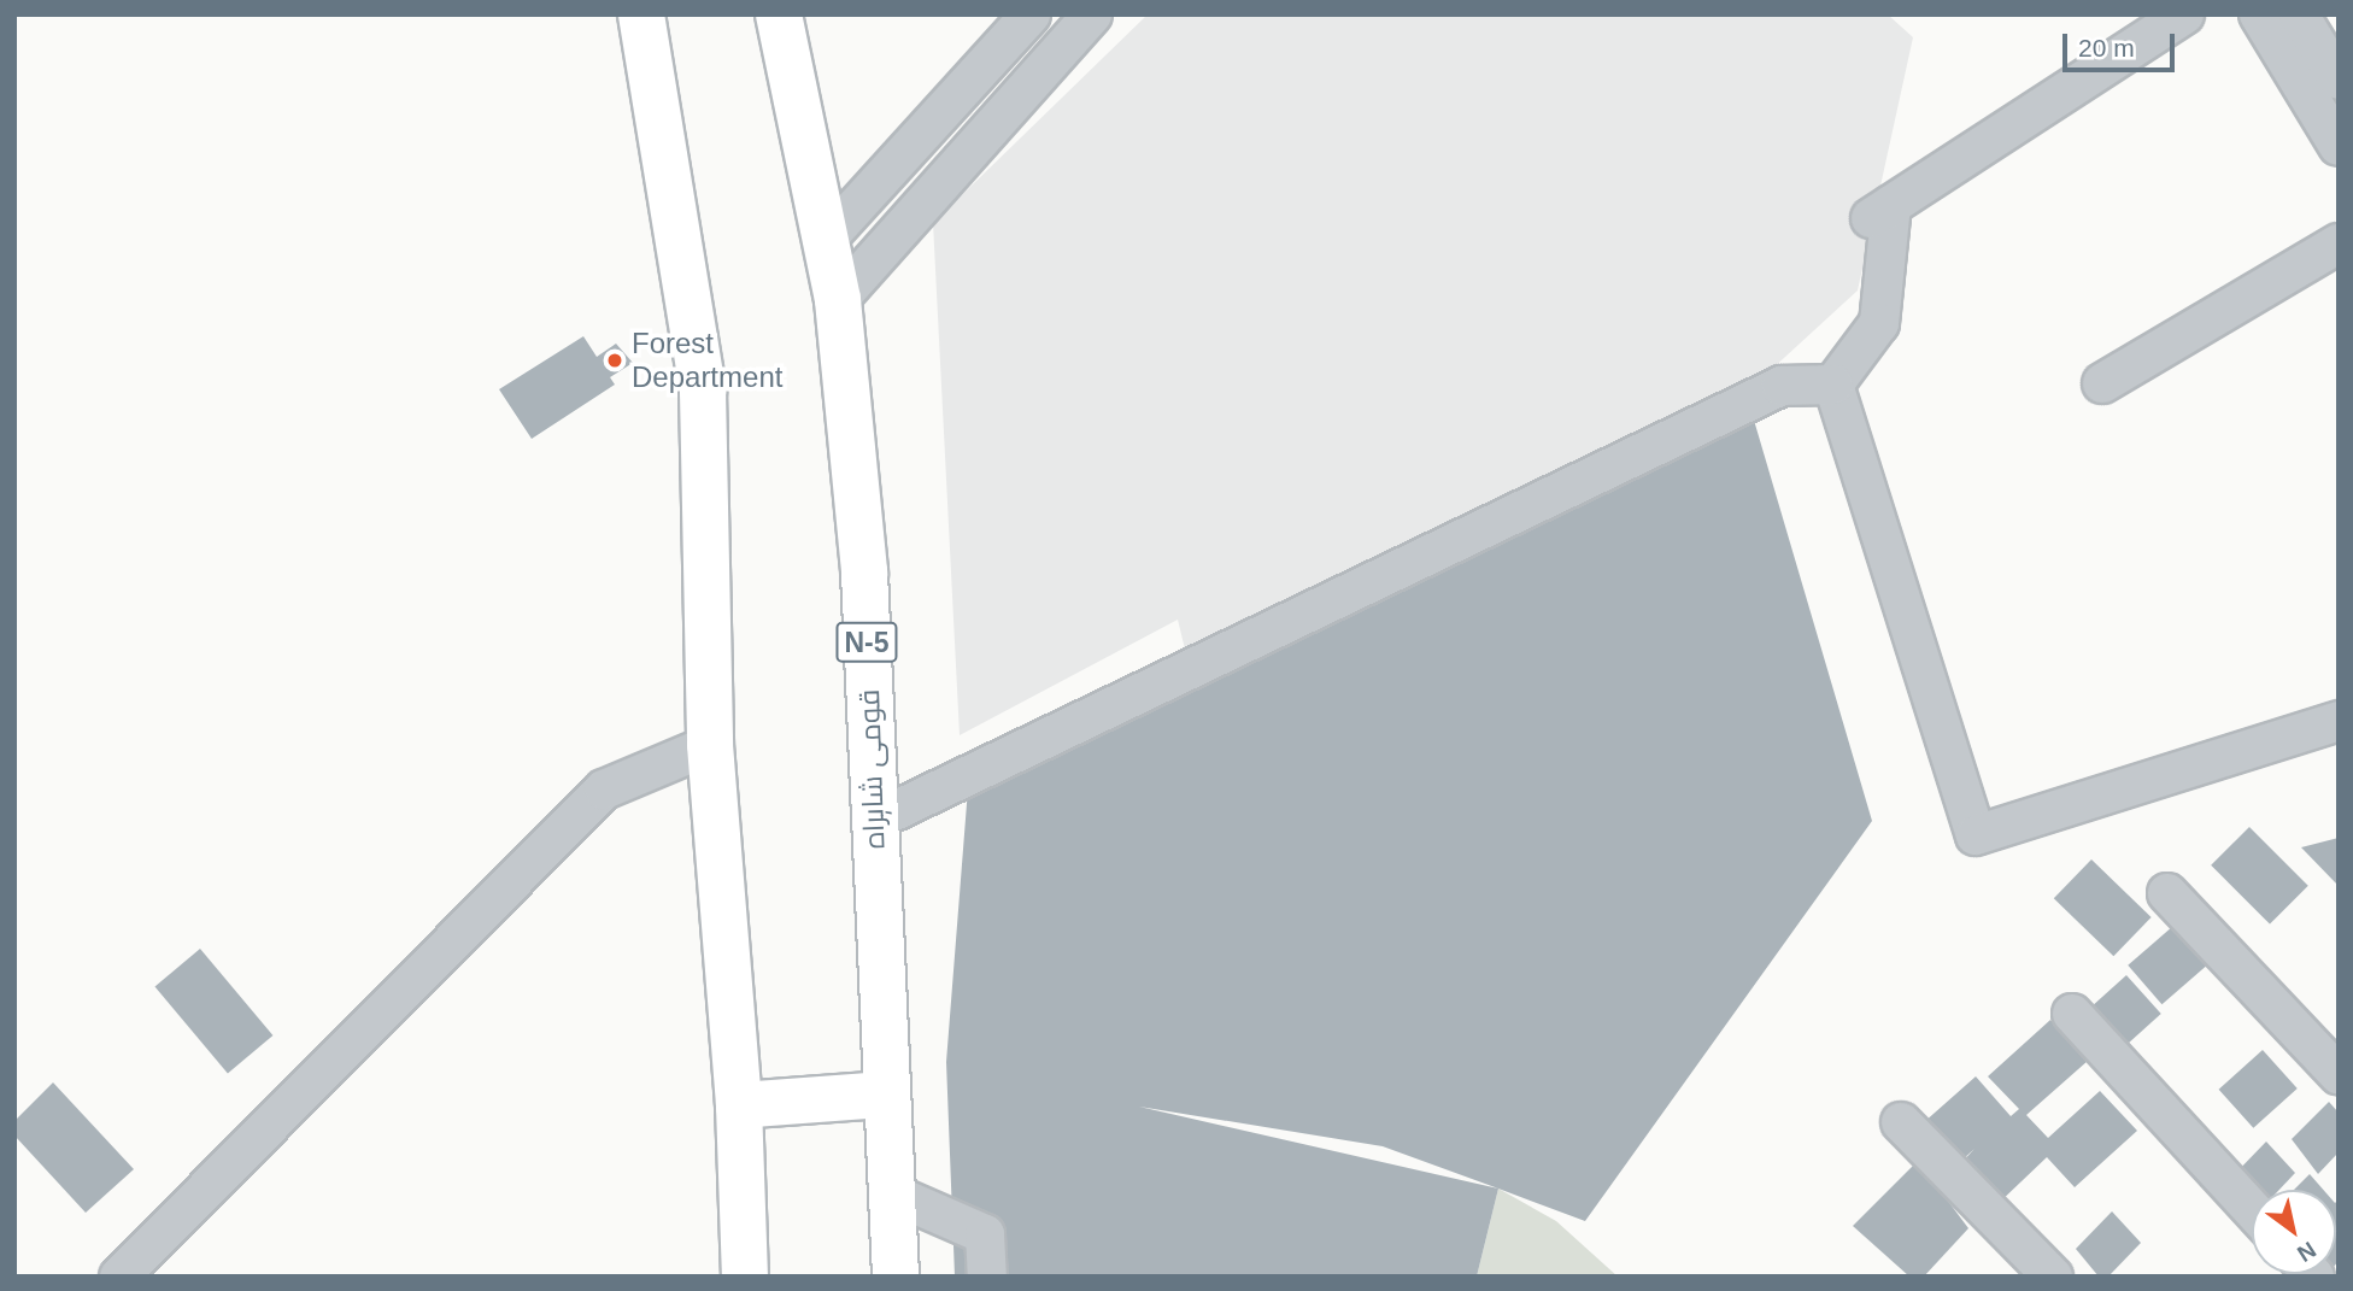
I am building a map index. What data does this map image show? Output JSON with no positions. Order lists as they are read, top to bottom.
{
  "streets": {
    "highway": ["N-5", "قومی شاہراہ"]
  },
  "places": ["Forest Department"],
  "scale_bar": "20 m",
  "north": "bottom right"
}
